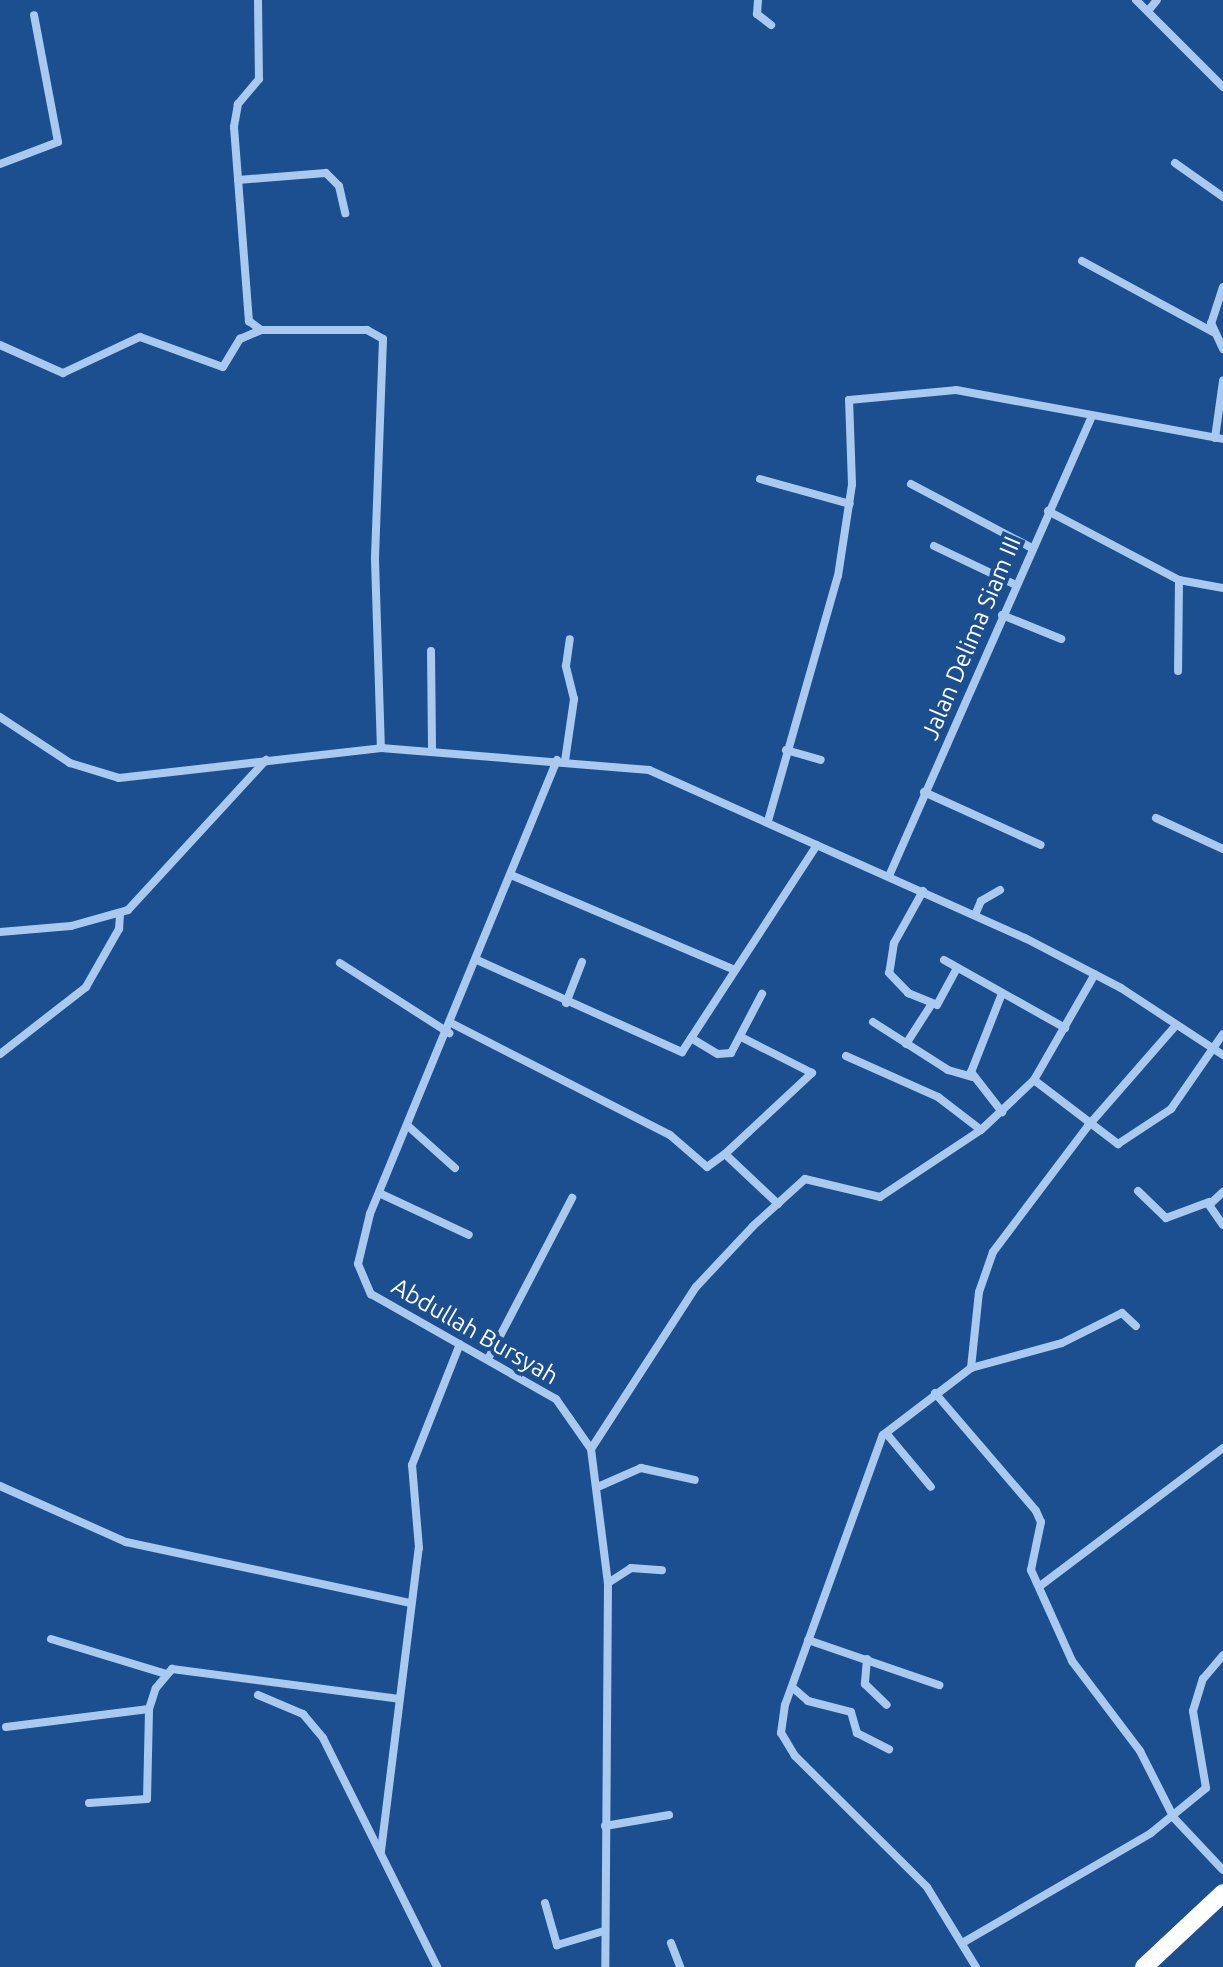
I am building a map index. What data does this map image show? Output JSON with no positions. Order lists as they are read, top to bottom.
{
  "streets": {
    "street": ["Jalan Delima Siam III", "Abdullah Bursyah"]
  }
}
